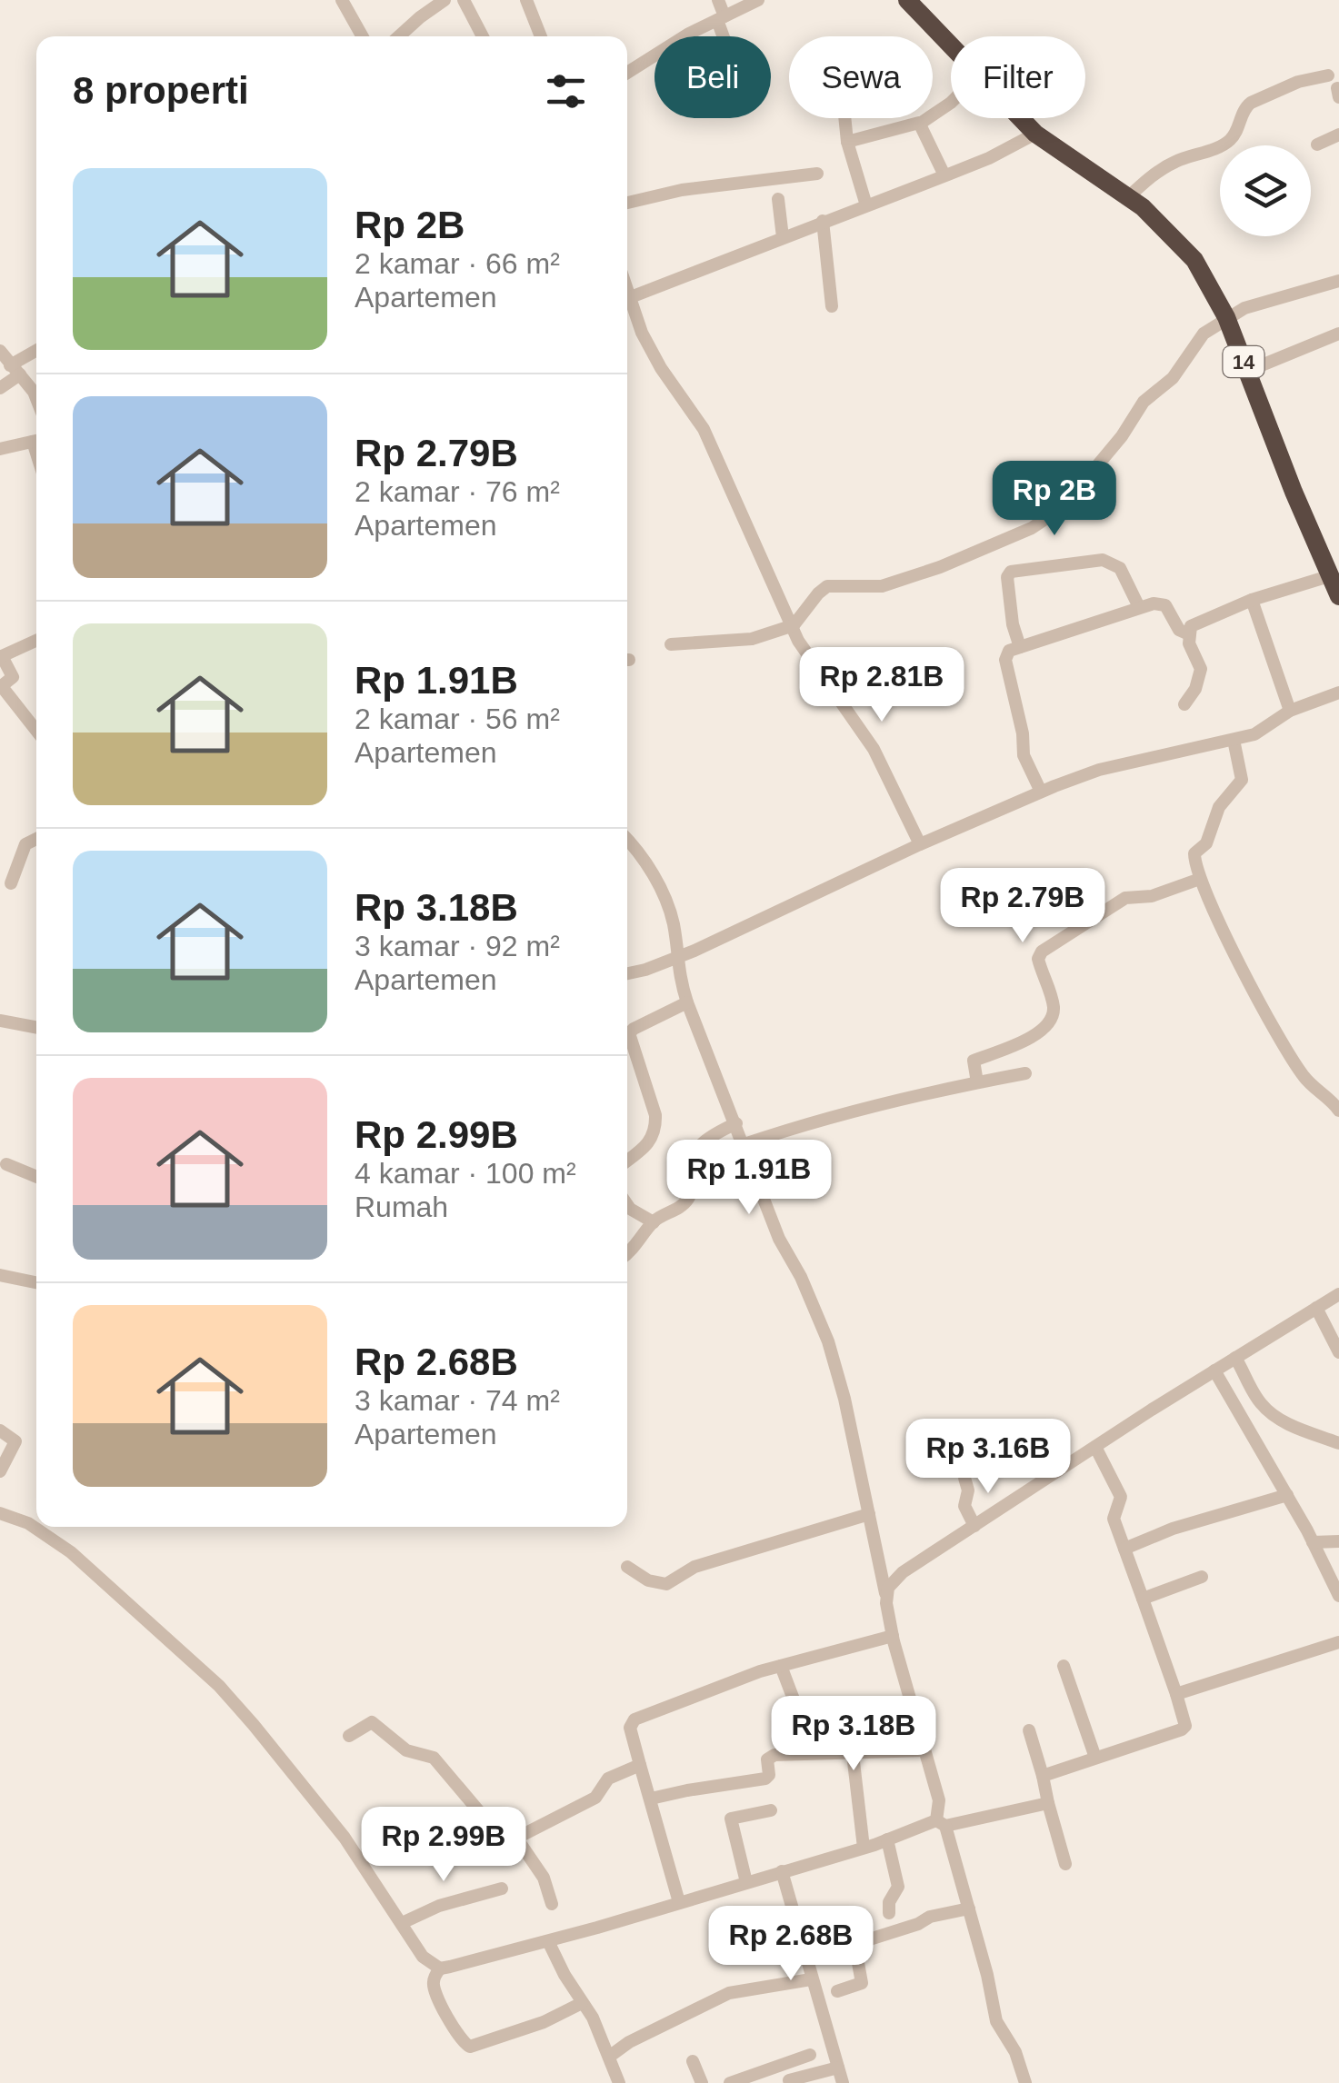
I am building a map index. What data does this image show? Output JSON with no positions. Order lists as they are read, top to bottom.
{
  "streets": {
    "highway": ["14"]
  },
  "page": {
    "chip": ["Beli", "Sewa", "Filter"],
    "heading": "8 properti",
    "list": [
      {
        "name": "Rp 2B",
        "note": "2 kamar · 66 m² · Apartemen"
      },
      {
        "name": "Rp 2.79B",
        "note": "2 kamar · 76 m² · Apartemen"
      },
      {
        "name": "Rp 1.91B",
        "note": "2 kamar · 56 m² · Apartemen"
      },
      {
        "name": "Rp 3.18B",
        "note": "3 kamar · 92 m² · Apartemen"
      },
      {
        "name": "Rp 2.99B",
        "note": "4 kamar · 100 m² · Rumah"
      },
      {
        "name": "Rp 2.68B",
        "note": "3 kamar · 74 m² · Apartemen"
      }
    ],
    "price": [
      "Rp 2B",
      "Rp 2.81B",
      "Rp 2.79B",
      "Rp 1.91B",
      "Rp 3.16B",
      "Rp 3.18B",
      "Rp 2.99B",
      "Rp 2.68B"
    ]
  }
}
